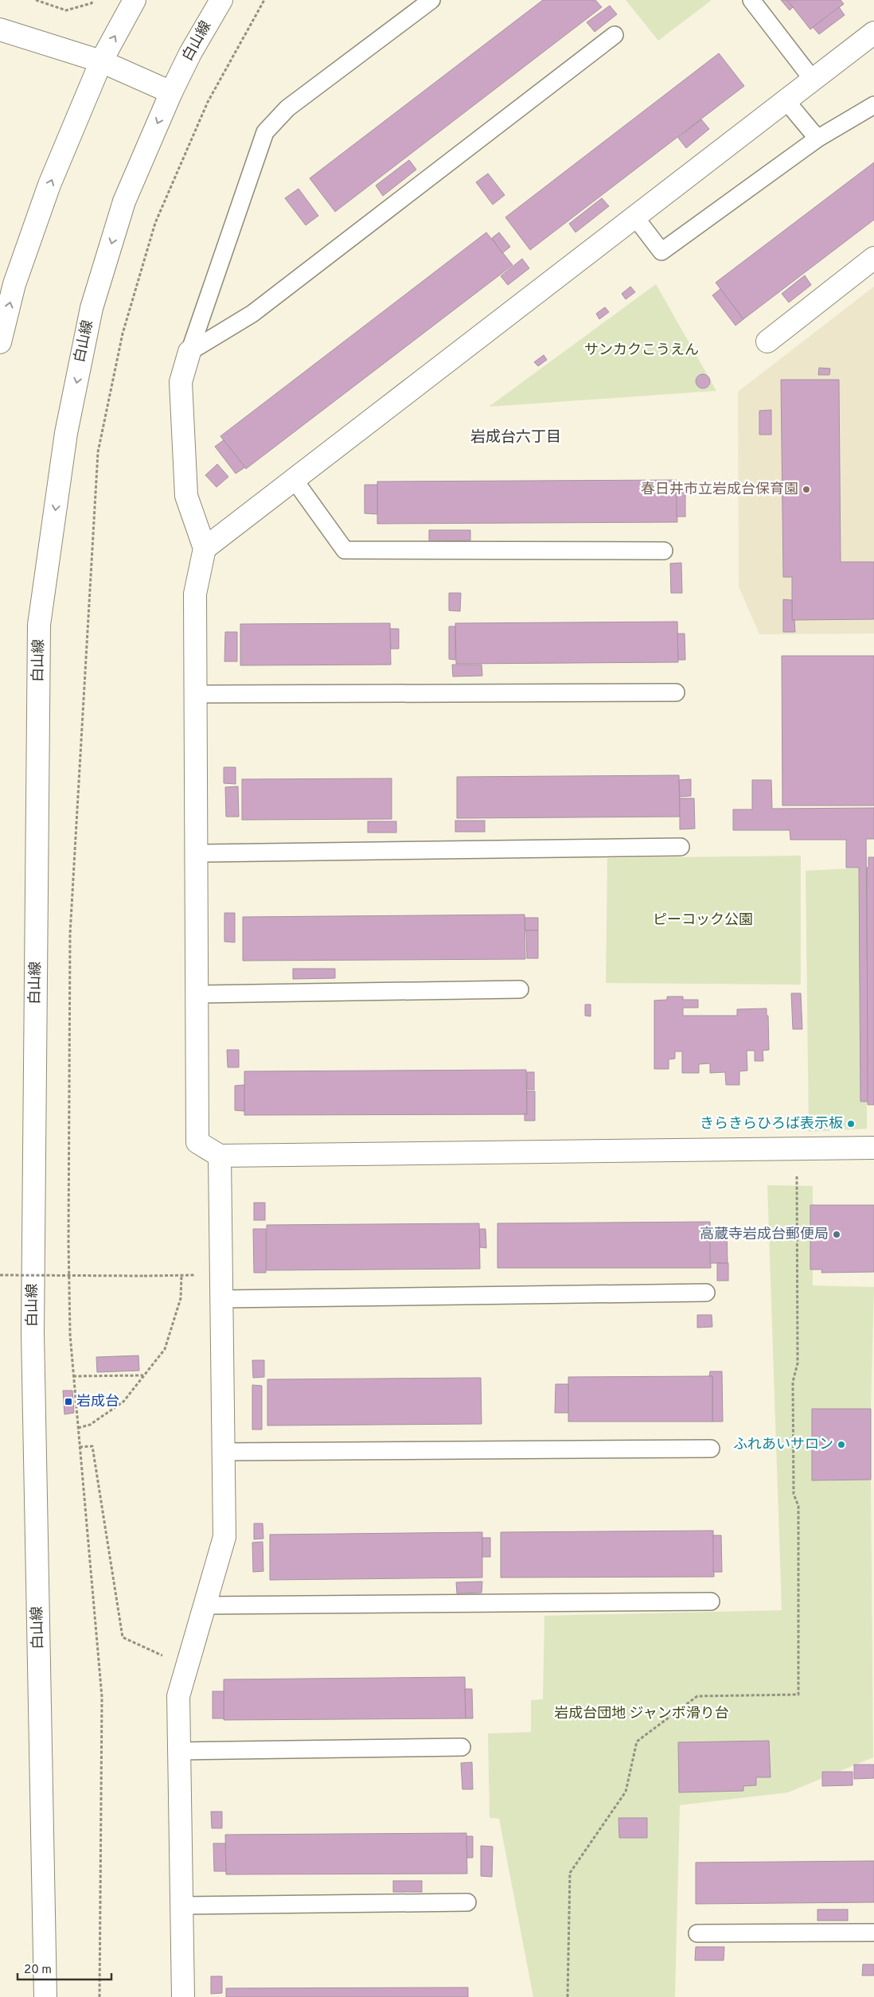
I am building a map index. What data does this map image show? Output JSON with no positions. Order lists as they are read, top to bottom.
{
  "streets": {
    "street": ["白山線"]
  },
  "districts": ["岩成台六丁目"],
  "parks": ["サンカクこうえん", "ピーコック公園", "岩成台団地 ジャンボ滑り台"],
  "places": {
    "other": [
      "春日井市立岩成台保育園",
      "きらきらひろば表示板",
      "高蔵寺岩成台郵便局",
      "ふれあいサロン"
    ],
    "transit": ["岩成台"]
  },
  "scale_bar": "20 m"
}
